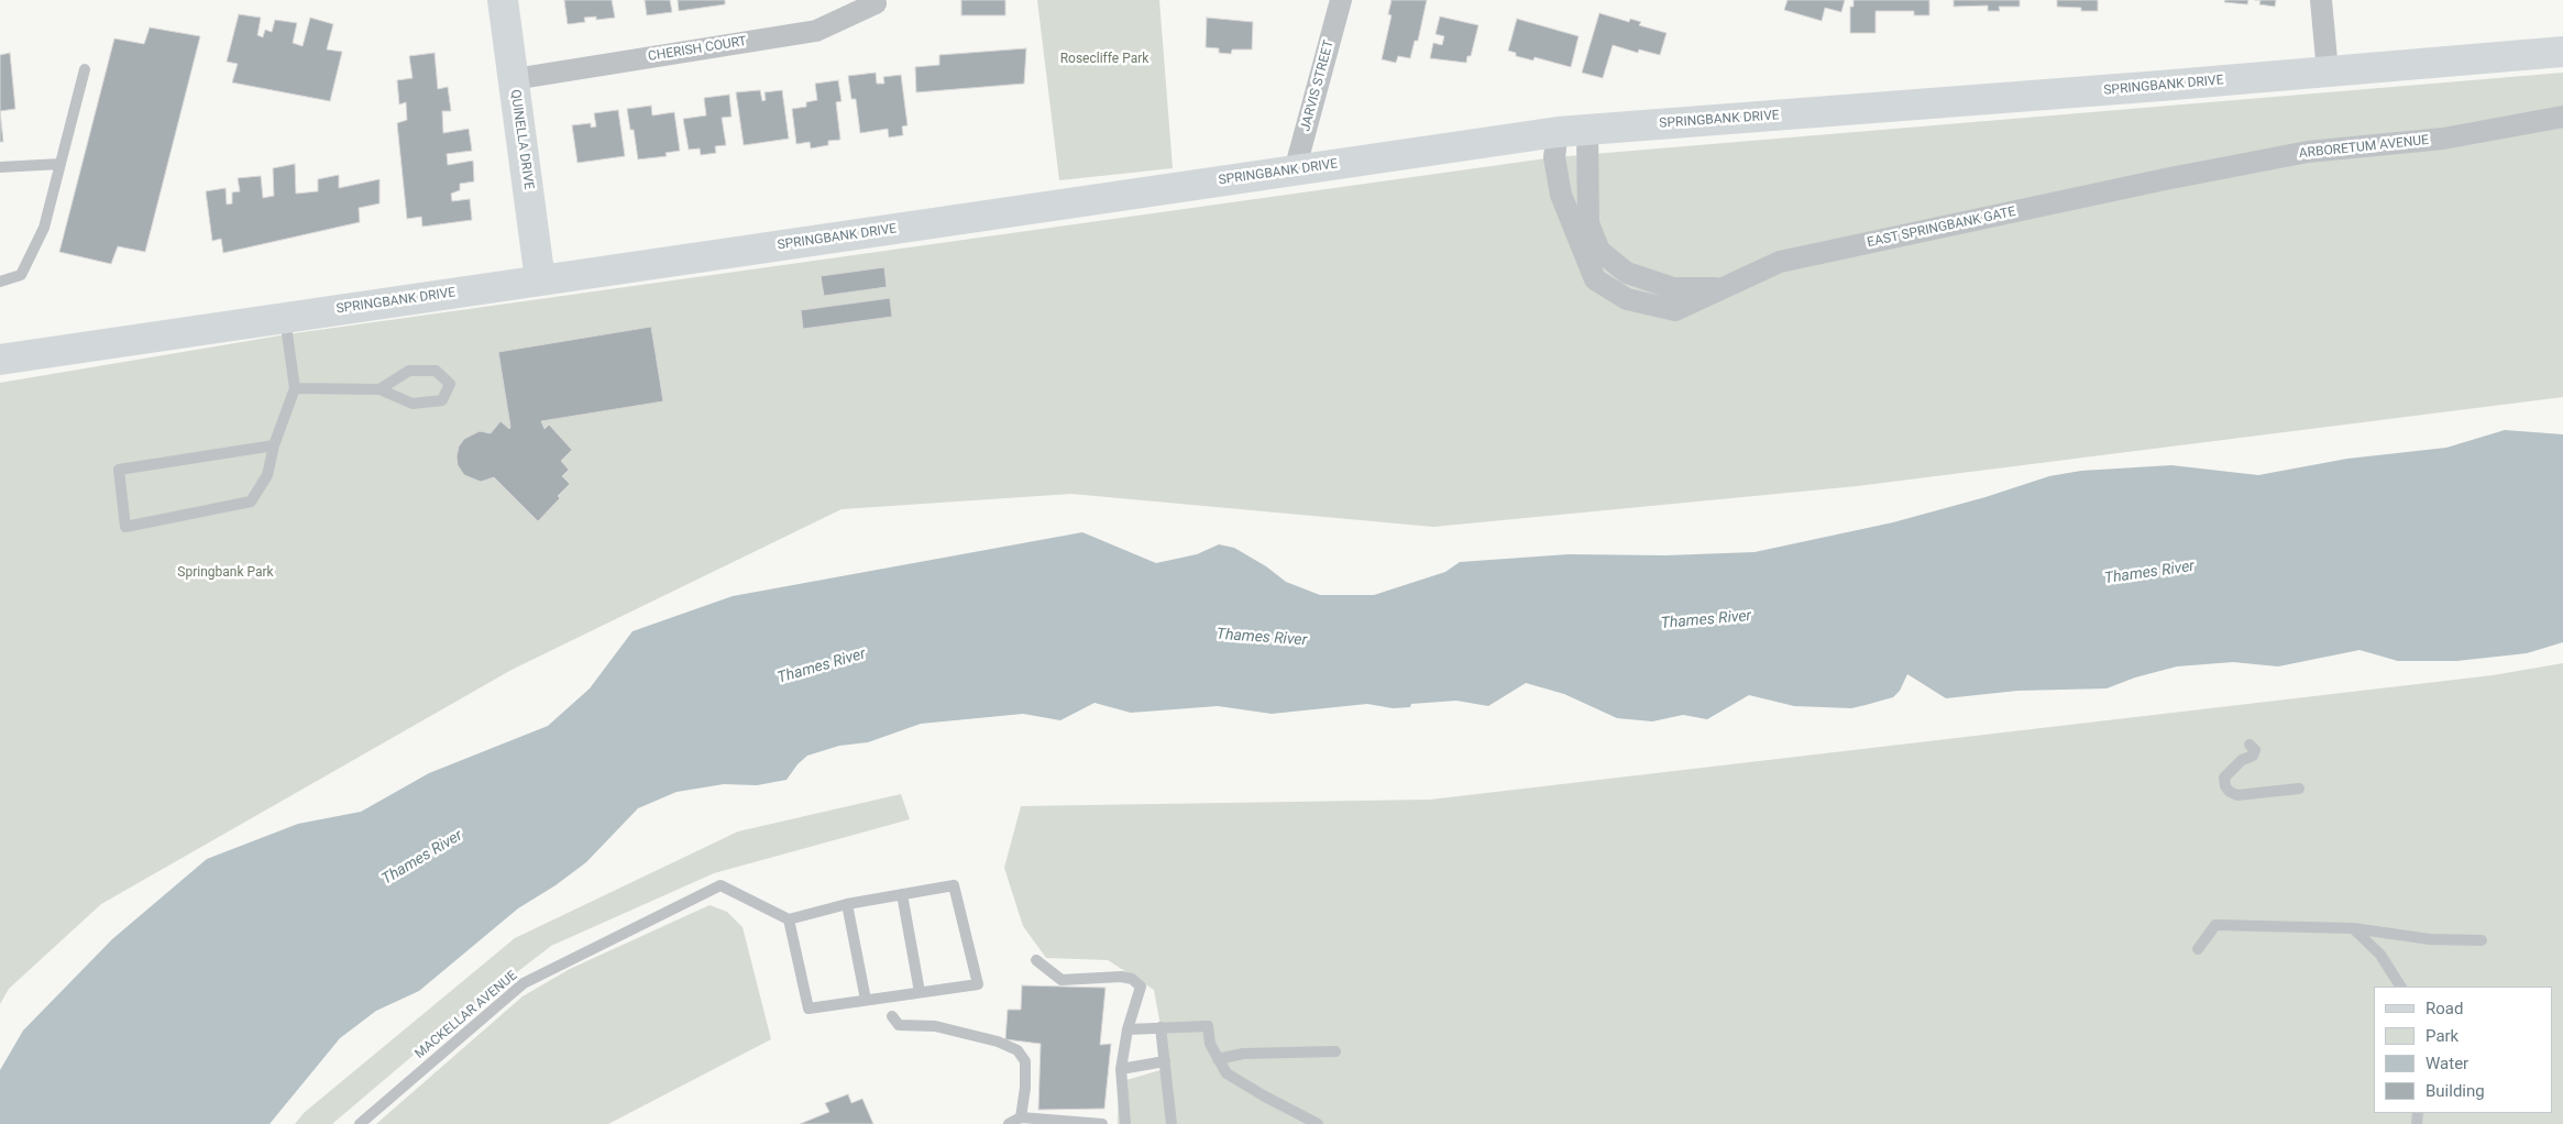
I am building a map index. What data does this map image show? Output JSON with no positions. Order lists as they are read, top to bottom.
{
  "streets": {
    "main road": ["SPRINGBANK DRIVE", "QUINELLA DRIVE"],
    "street": [
      "CHERISH COURT",
      "JARVIS STREET",
      "ARBORETUM AVENUE",
      "EAST SPRINGBANK GATE"
    ],
    "lane": ["MACKELLAR AVENUE"]
  },
  "crossings": [
    ["CHERISH COURT", "QUINELLA DRIVE"],
    ["JARVIS STREET", "SPRINGBANK DRIVE"],
    ["SPRINGBANK DRIVE", "QUINELLA DRIVE"],
    ["SPRINGBANK DRIVE", "EAST SPRINGBANK GATE"],
    ["ARBORETUM AVENUE", "EAST SPRINGBANK GATE"]
  ],
  "water": ["Thames River"],
  "parks": ["Rosecliffe Park", "Springbank Park"],
  "legend": [
    "Road",
    "Park",
    "Water",
    "Building"
  ]
}
